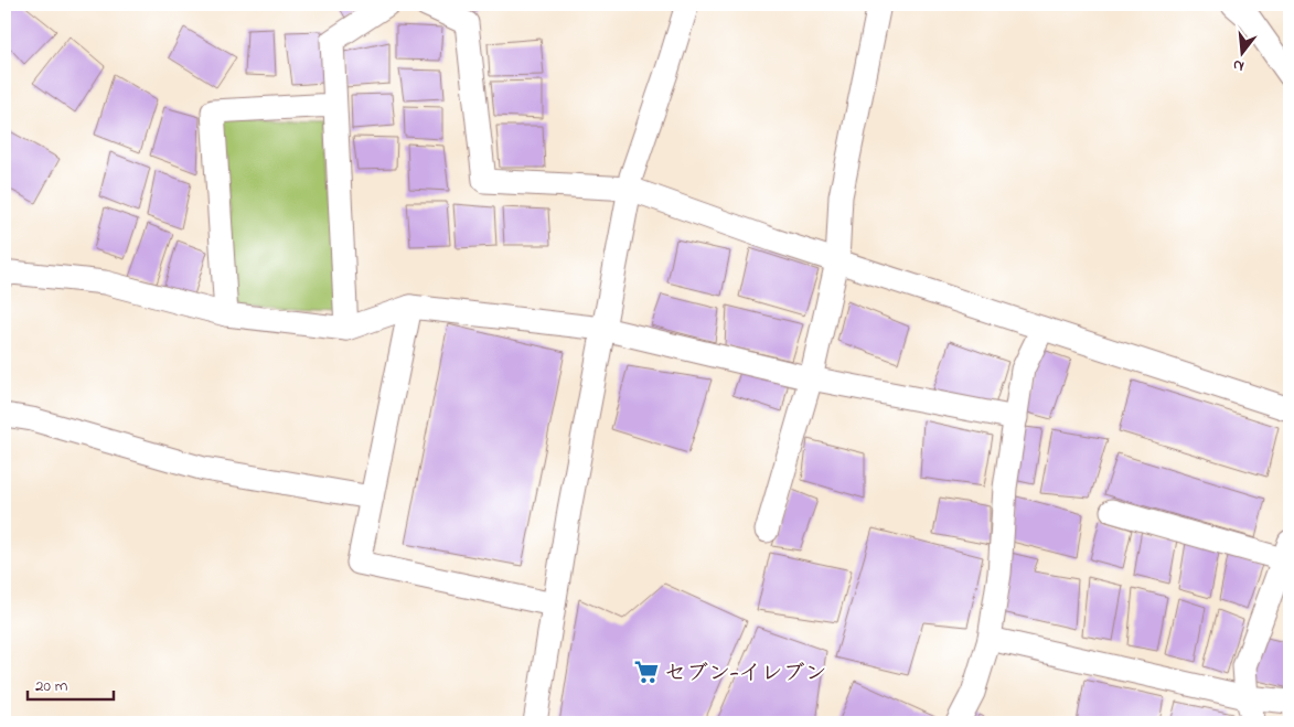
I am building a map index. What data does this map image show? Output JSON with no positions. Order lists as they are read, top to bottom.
{
  "places": {
    "supermarket": ["セブン-イレブン"]
  },
  "scale_bar": "20 m",
  "north": "bottom"
}
